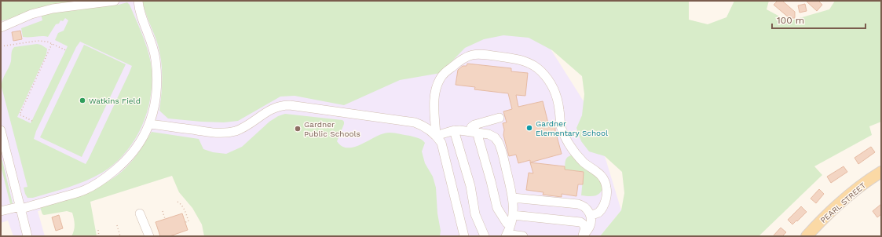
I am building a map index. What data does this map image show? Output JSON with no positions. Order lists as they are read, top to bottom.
{
  "streets": {
    "main road": ["PEARL STREET"]
  },
  "places": ["Watkins Field", "Gardner Elementary School", "Gardner Public Schools"],
  "scale_bar": "100 m"
}
